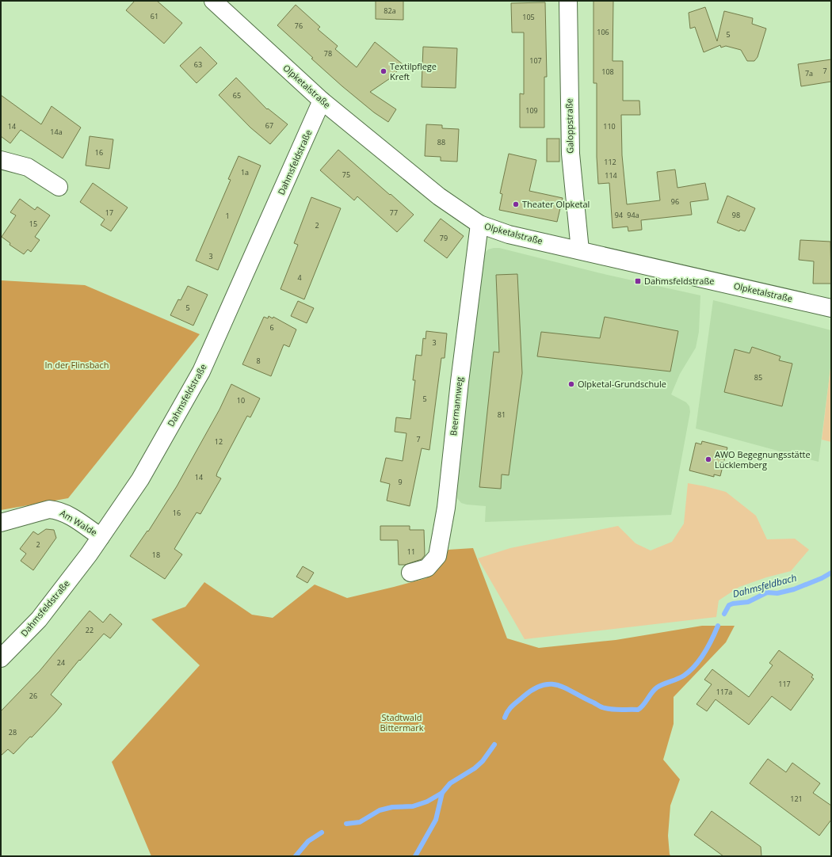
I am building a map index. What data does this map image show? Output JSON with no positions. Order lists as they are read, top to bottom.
{
  "streets": {
    "street": [
      "Olpketalstraße",
      "Galoppstraße",
      "Dahmsfeldstraße",
      "Beermannweg",
      "Am Walde"
    ]
  },
  "crossings": [
    ["Olpketalstraße", "Galoppstraße"],
    ["Olpketalstraße", "Dahmsfeldstraße"],
    ["Olpketalstraße", "Beermannweg"],
    ["Dahmsfeldstraße", "Am Walde"]
  ],
  "water": ["Dahmsfeldbach"],
  "parks": ["In der Flinsbach", "Stadtwald Bittermark"],
  "places": {
    "other": [
      "Textilpflege Kreft",
      "Theater Olpketal",
      "Olpketal-Grundschule",
      "AWO Begegnungsstätte Lücklemberg"
    ],
    "transit": ["Dahmsfeldstraße"]
  },
  "house_numbers": [
    "82a",
    "61",
    "105",
    "76",
    "106",
    "5",
    "78",
    "107",
    "63",
    "7",
    "108",
    "7a",
    "65",
    "109",
    "67",
    "14",
    "110",
    "14a",
    "88",
    "16",
    "112",
    "1a",
    "75",
    "114",
    "96",
    "17",
    "77",
    "94",
    "94a",
    "98",
    "1",
    "15",
    "2",
    "79",
    "3",
    "4",
    "5",
    "6",
    "3",
    "8",
    "85",
    "5",
    "10",
    "81",
    "7",
    "12",
    "14",
    "9",
    "16",
    "2",
    "11",
    "18",
    "22",
    "24",
    "117",
    "117a",
    "26",
    "28",
    "121"
  ]
}
